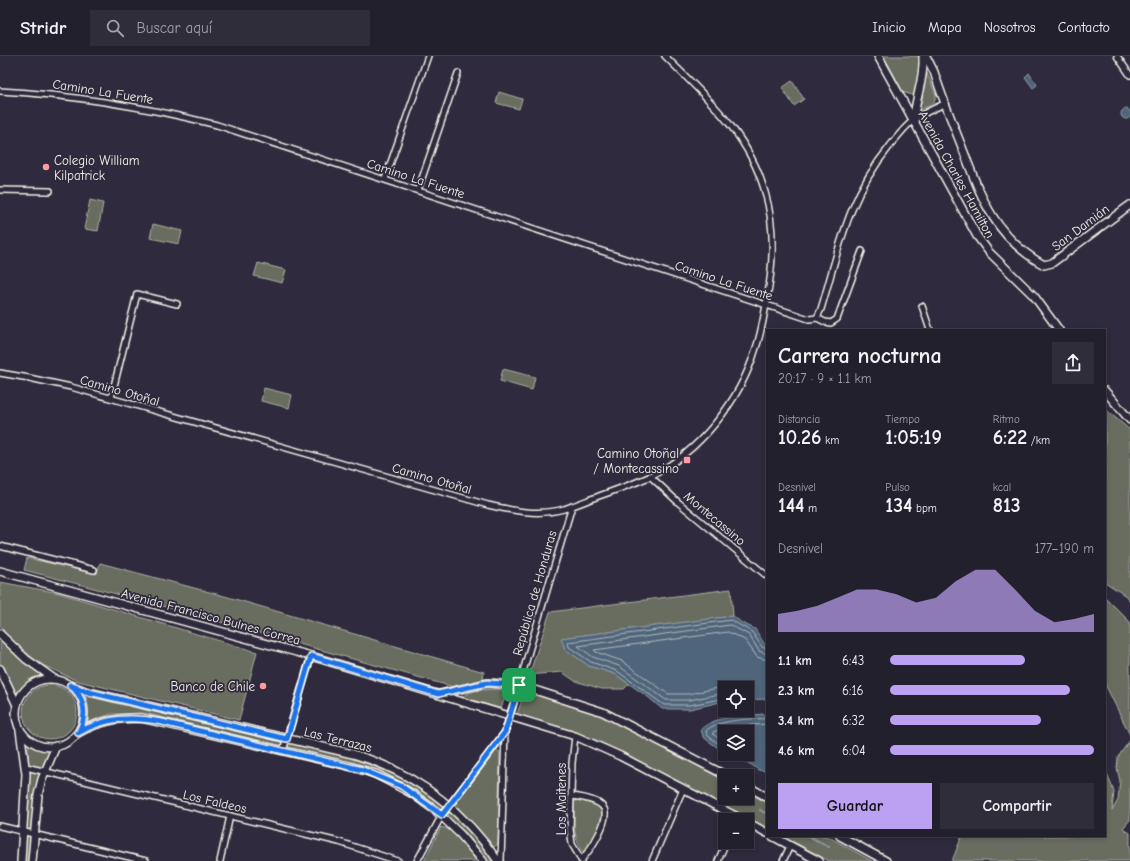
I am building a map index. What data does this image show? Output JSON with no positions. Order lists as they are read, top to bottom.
{
  "streets": {
    "street": [
      "Camino La Fuente",
      "Avenida Charles Hamilton",
      "San Damián",
      "Camino Otoñal",
      "Montecassino",
      "República de Honduras",
      "Avenida Francisco Bulnes Correa",
      "Las Terrazas",
      "Los Maitenes",
      "Los Faldeos"
    ]
  },
  "crossings": [
    ["Camino La Fuente", "Camino Otoñal"],
    ["Avenida Charles Hamilton", "San Damián"],
    ["Camino Otoñal", "Montecassino"],
    ["Camino Otoñal", "República de Honduras"],
    ["República de Honduras", "Avenida Francisco Bulnes Correa"],
    ["República de Honduras", "Las Terrazas"],
    ["Avenida Francisco Bulnes Correa", "Los Maitenes"]
  ],
  "places": {
    "other": ["Colegio William Kilpatrick", "Banco de Chile"],
    "transit": ["Camino Otoñal / Montecassino"]
  },
  "page": {
    "header": "Stridr",
    "search": "Buscar aquí",
    "nav": [
      "Inicio",
      "Mapa",
      "Nosotros",
      "Contacto"
    ],
    "heading": ["Carrera nocturna", "20:17 · 9 × 1.1 km"],
    "stats": [
      ["Distancia", "10.26 km"],
      ["Tiempo", "1:05:19"],
      ["Ritmo", "6:22 /km"],
      ["Desnivel", "144 m"],
      ["Pulso", "134 bpm"],
      ["kcal", "813"]
    ],
    "chart": ["Desnivel", "177–190 m"],
    "list": [
      {
        "name": "1.1 km",
        "note": "6:43"
      },
      {
        "name": "2.3 km",
        "note": "6:16"
      },
      {
        "name": "3.4 km",
        "note": "6:32"
      },
      {
        "name": "4.6 km",
        "note": "6:04"
      }
    ],
    "map_buttons": ["+", "−"],
    "buttons": ["Guardar", "Compartir"]
  }
}
